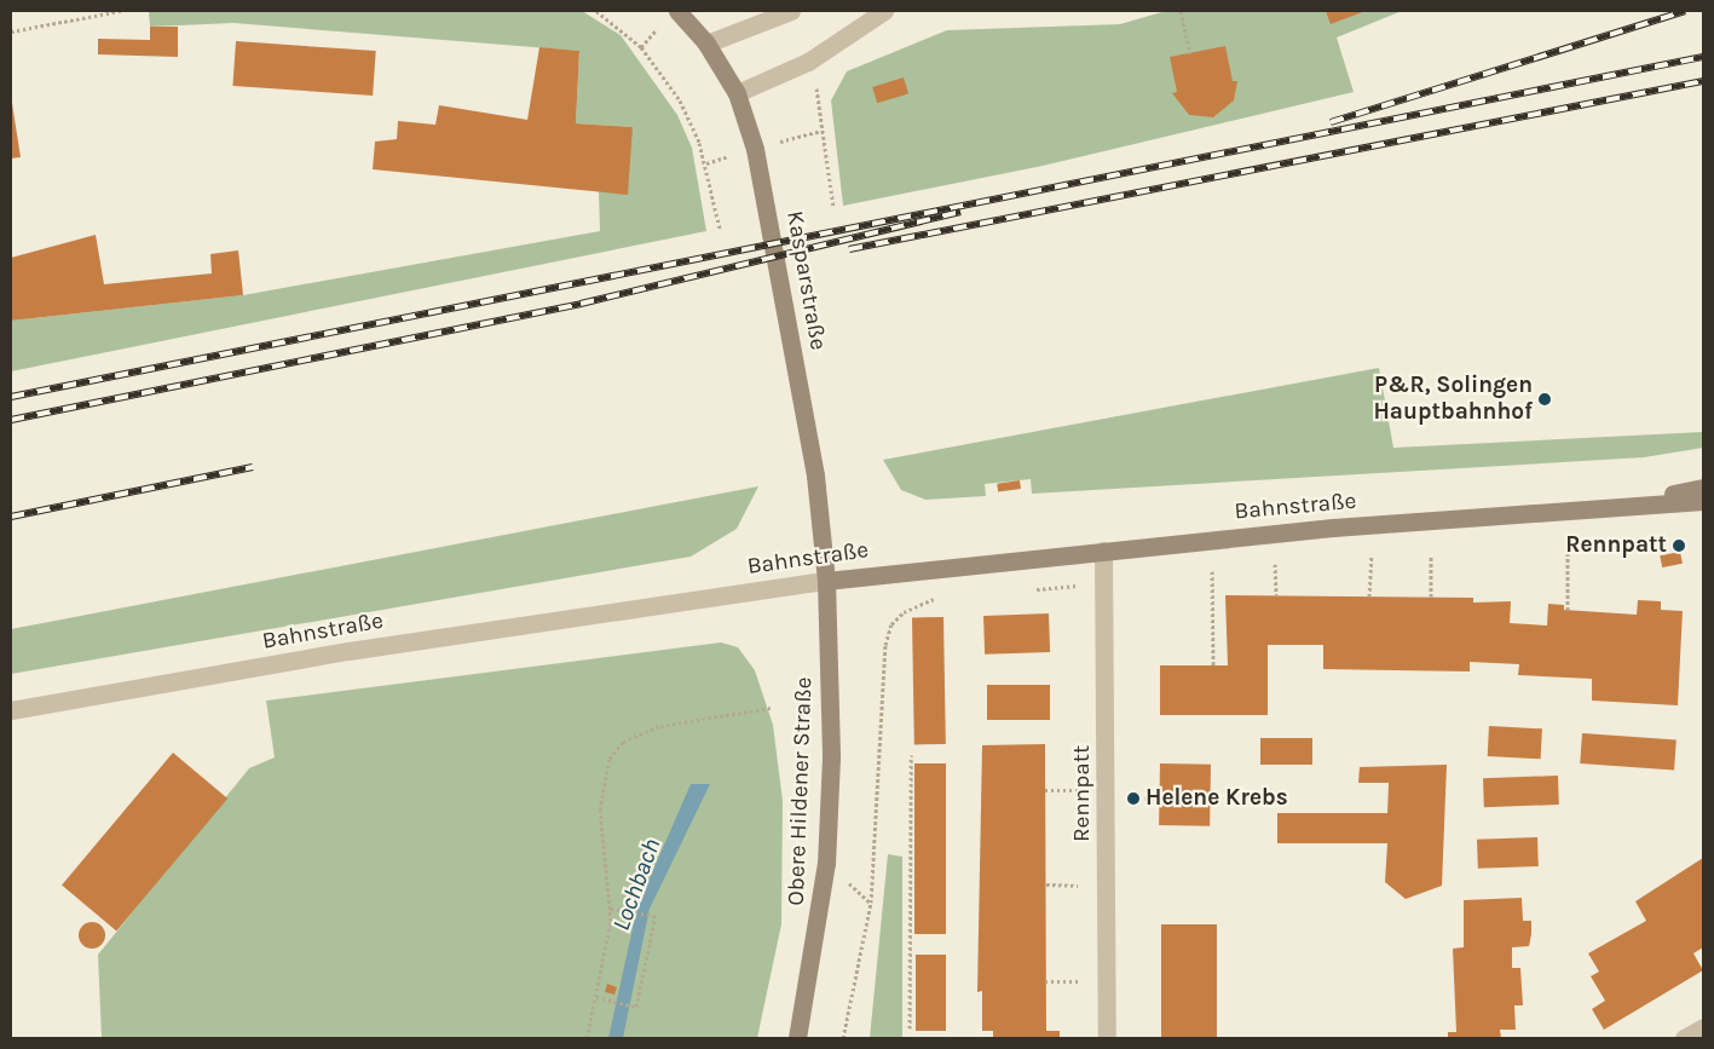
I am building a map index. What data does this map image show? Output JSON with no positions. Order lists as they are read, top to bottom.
{
  "streets": {
    "main road": ["Kasparstraße", "Bahnstraße", "Obere Hildener Straße"],
    "street": ["Rennpatt"]
  },
  "crossings": [
    ["Kasparstraße", "Bahnstraße"],
    ["Kasparstraße", "Obere Hildener Straße"],
    ["Bahnstraße", "Obere Hildener Straße"],
    ["Bahnstraße", "Rennpatt"]
  ],
  "water": ["Lochbach"],
  "places": ["P&R, Solingen Hauptbahnhof", "Rennpatt", "Helene Krebs"]
}
